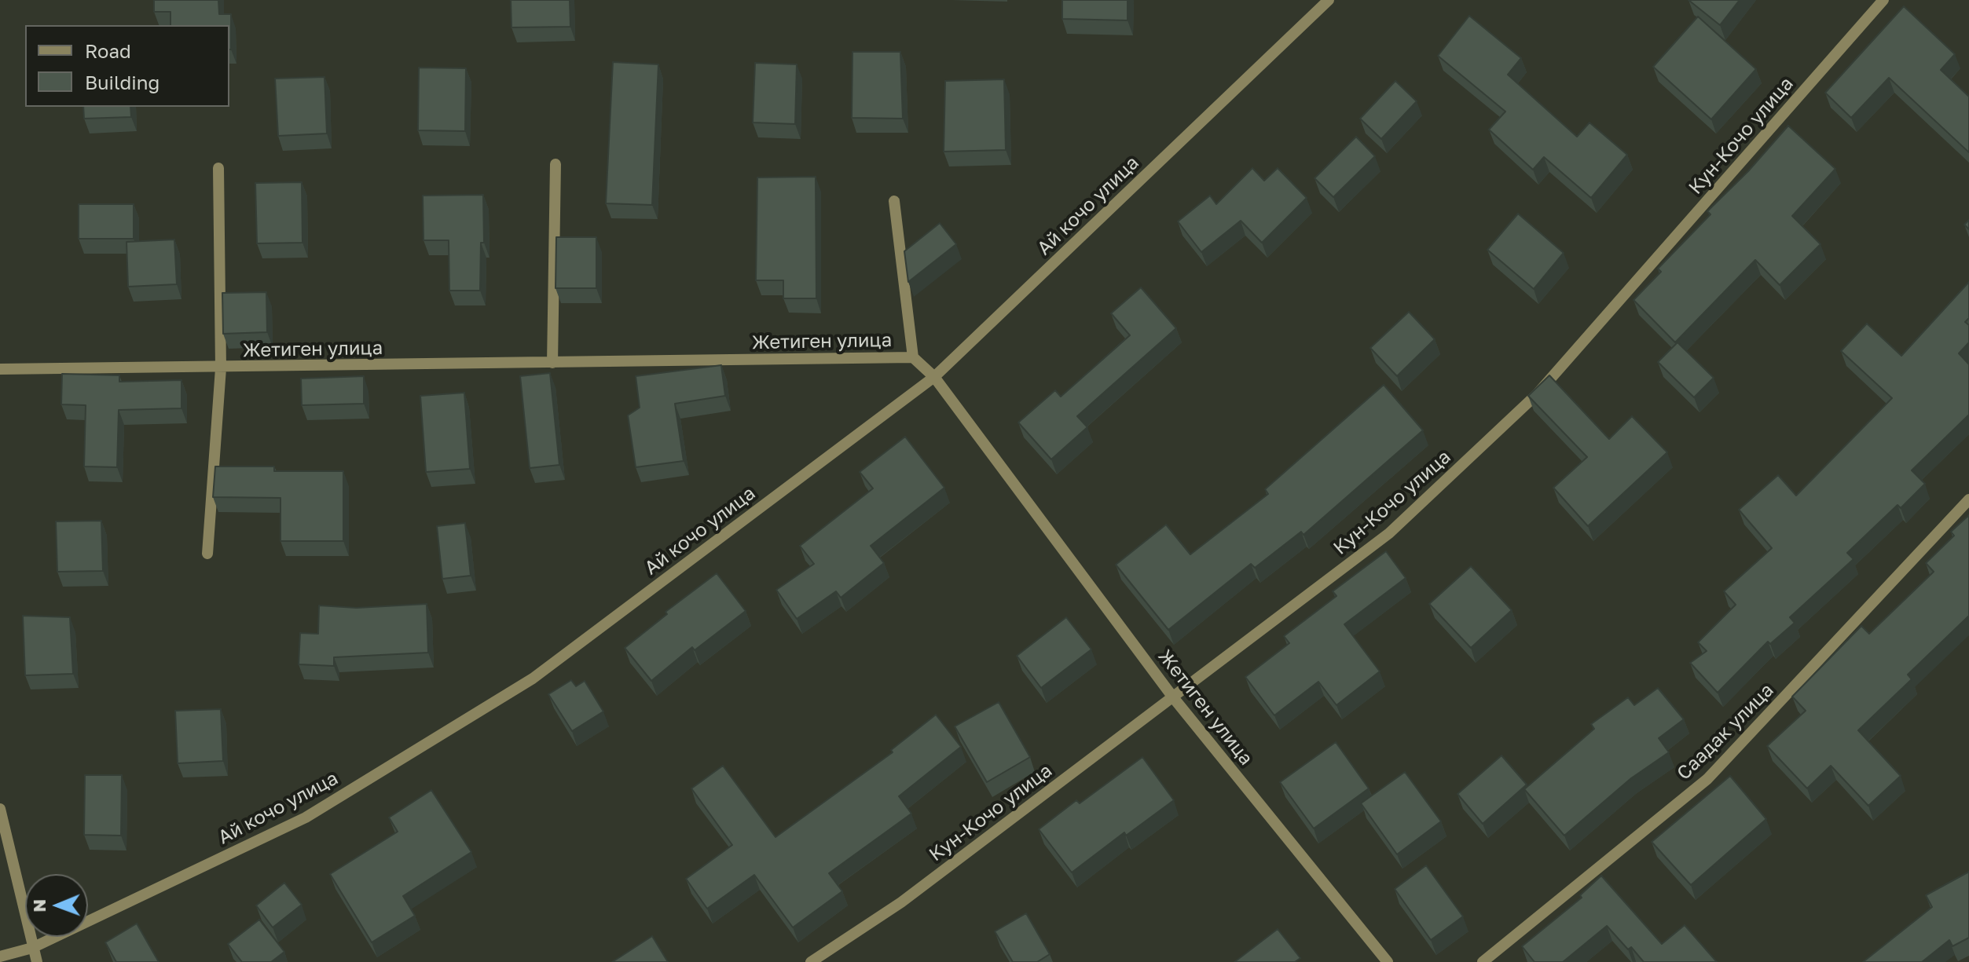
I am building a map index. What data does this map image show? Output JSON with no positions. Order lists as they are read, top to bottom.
{
  "streets": {
    "street": [
      "Кун-Кочо улица",
      "Ай кочо улица",
      "Жетиген улица",
      "Саадак улица"
    ]
  },
  "crossings": [
    ["Кун-Кочо улица", "Жетиген улица"],
    ["Ай кочо улица", "Жетиген улица"]
  ],
  "legend": ["Road", "Building"],
  "north": "left"
}
